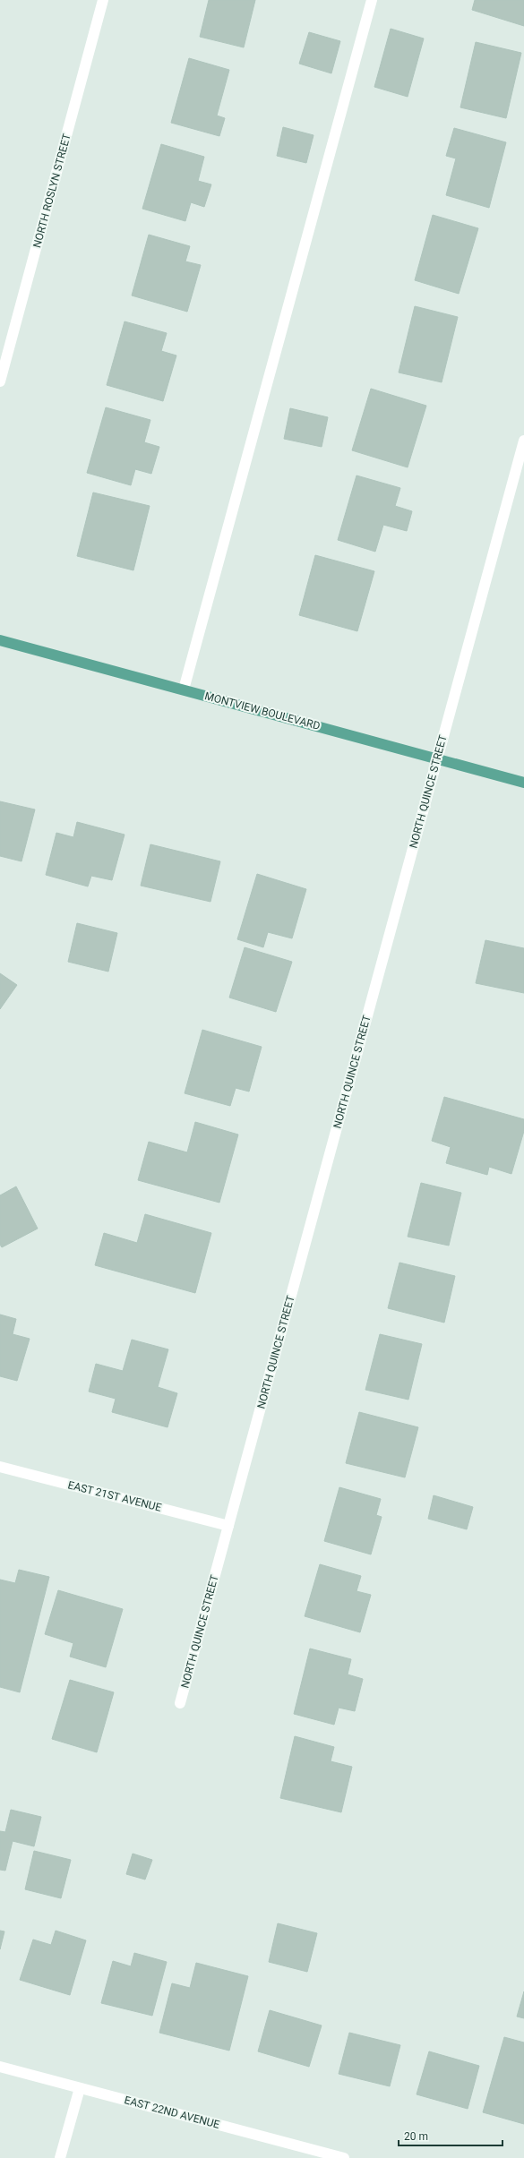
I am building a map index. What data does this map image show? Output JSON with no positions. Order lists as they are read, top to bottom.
{
  "streets": {
    "main road": ["MONTVIEW BOULEVARD"],
    "street": [
      "NORTH ROSLYN STREET",
      "NORTH QUINCE STREET",
      "EAST 21ST AVENUE",
      "EAST 22ND AVENUE"
    ]
  },
  "crossings": [
    ["MONTVIEW BOULEVARD", "NORTH QUINCE STREET"],
    ["NORTH QUINCE STREET", "EAST 21ST AVENUE"]
  ],
  "scale_bar": "20 m"
}
